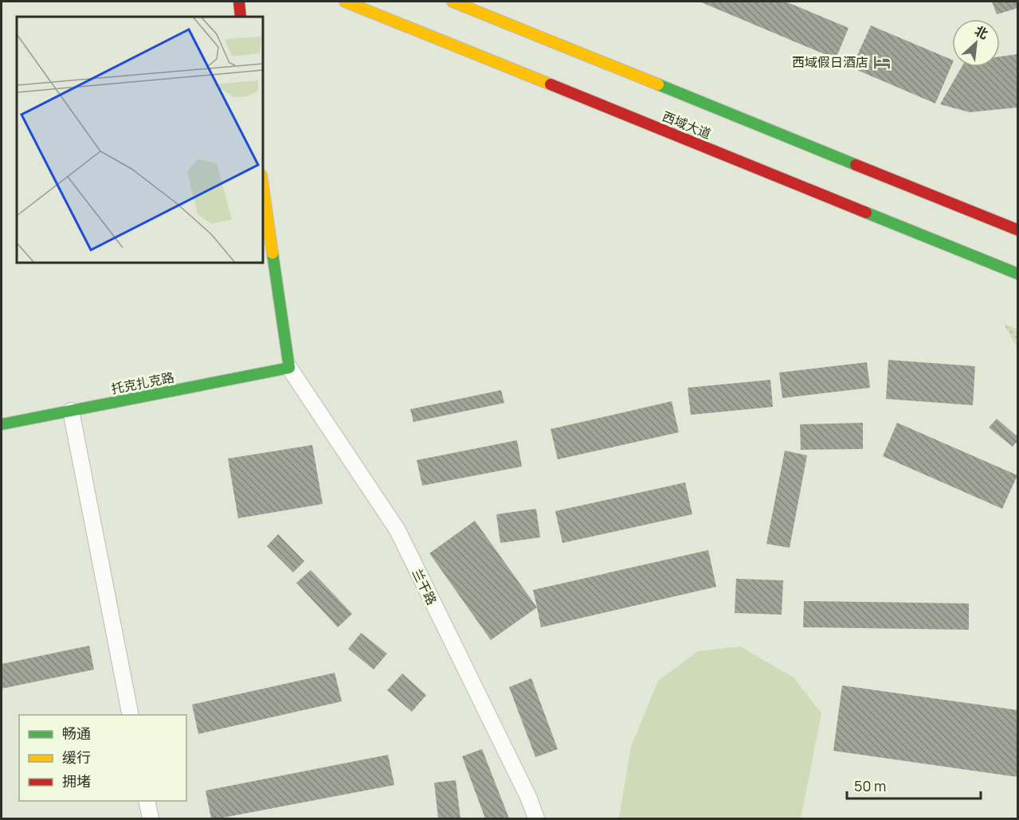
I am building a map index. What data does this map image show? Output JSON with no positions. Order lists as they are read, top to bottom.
{
  "streets": {
    "main road": ["西域大道", "托克扎克路"],
    "street": ["兰干路"]
  },
  "crossings": [
    ["托克扎克路", "兰干路"]
  ],
  "places": {
    "hotel": ["西域假日酒店"]
  },
  "legend": ["畅通", "缓行", "拥堵"],
  "scale_bar": "50 m",
  "north": "top right"
}
